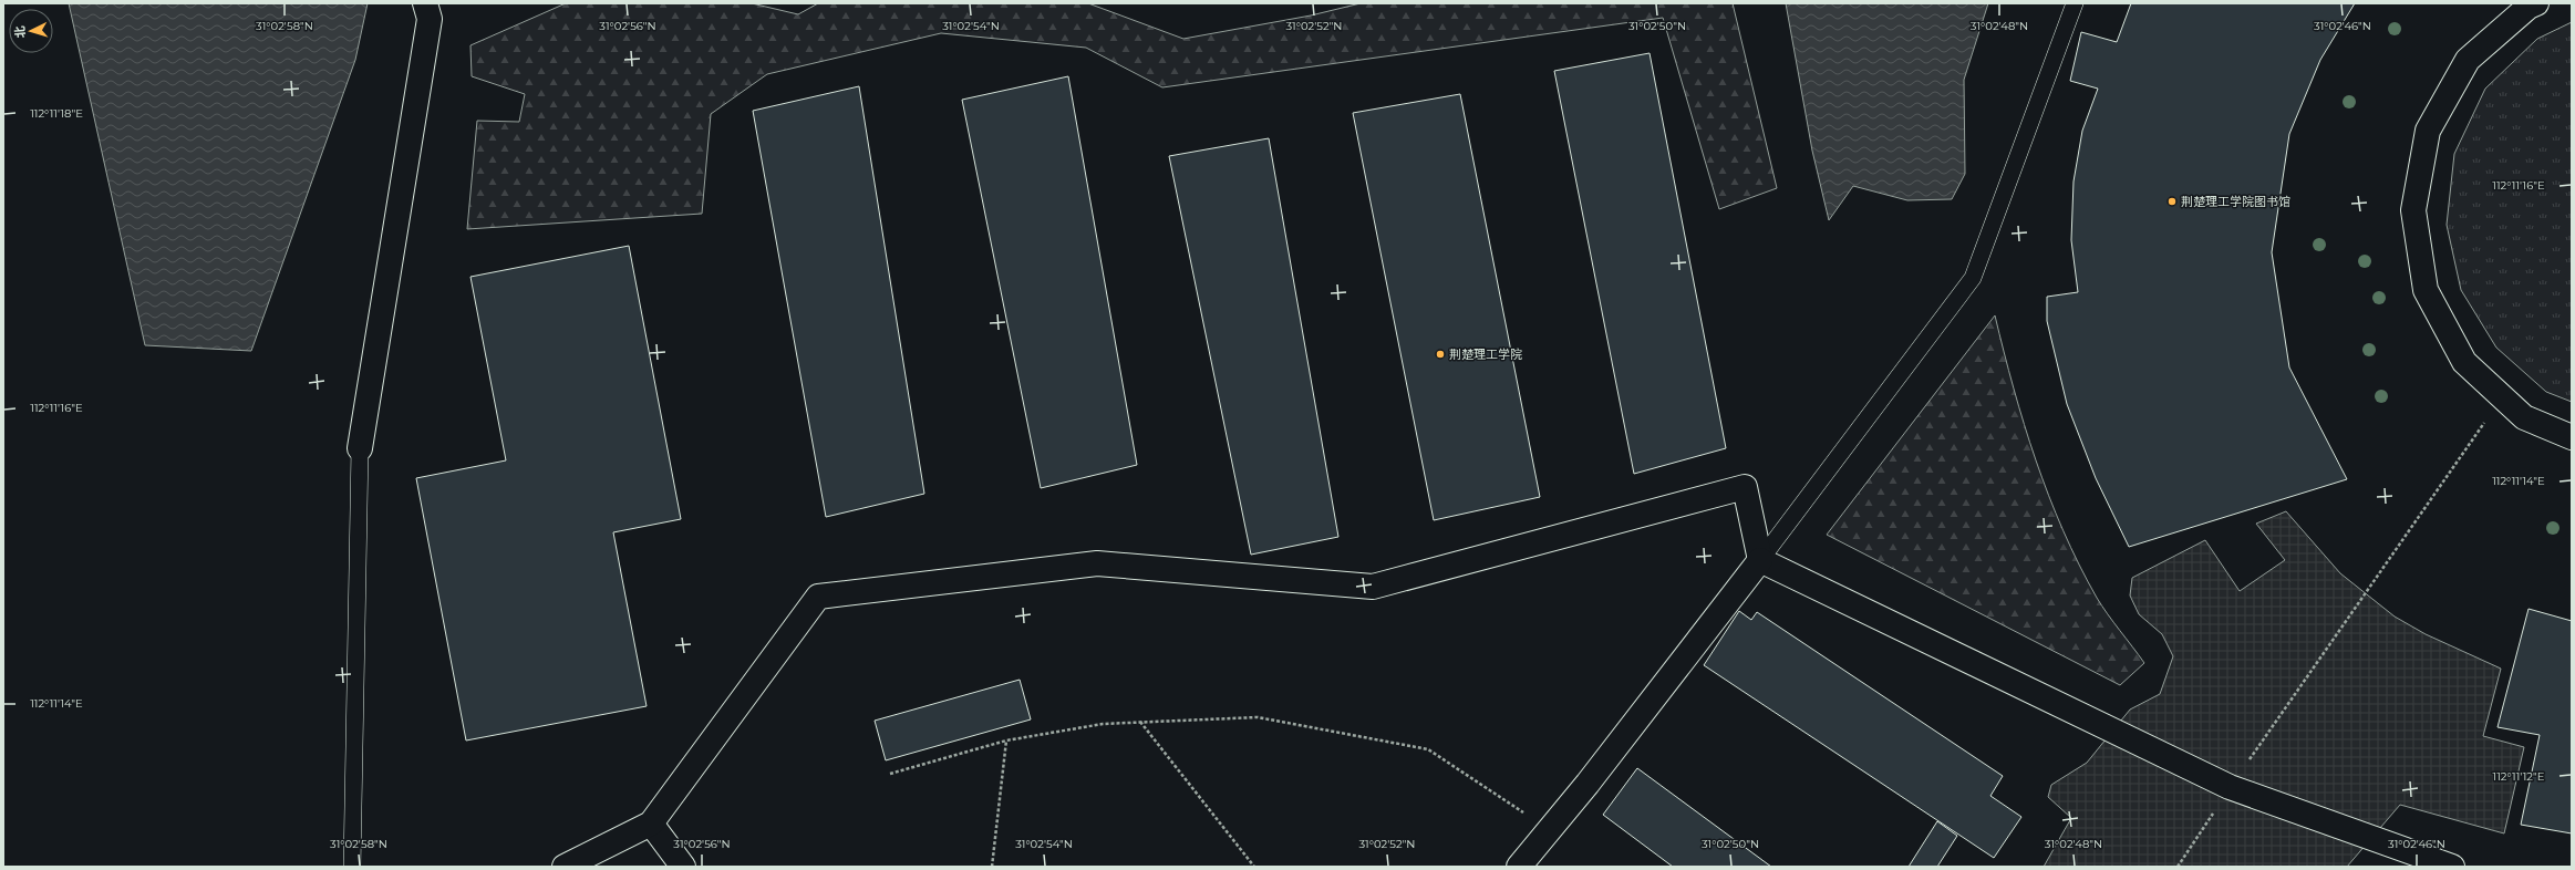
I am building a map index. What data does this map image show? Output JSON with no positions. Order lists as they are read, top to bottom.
{
  "places": ["荆楚理工学院图书馆", "荆楚理工学院"],
  "north": "left",
  "coordinates": [
    "31°02'58\"N",
    "31°02'56\"N",
    "31°02'54\"N",
    "31°02'52\"N",
    "31°02'50\"N",
    "31°02'48\"N",
    "31°02'46\"N",
    "112°11'18\"E",
    "112°11'16\"E",
    "112°11'14\"E",
    "112°11'12\"E"
  ]
}
